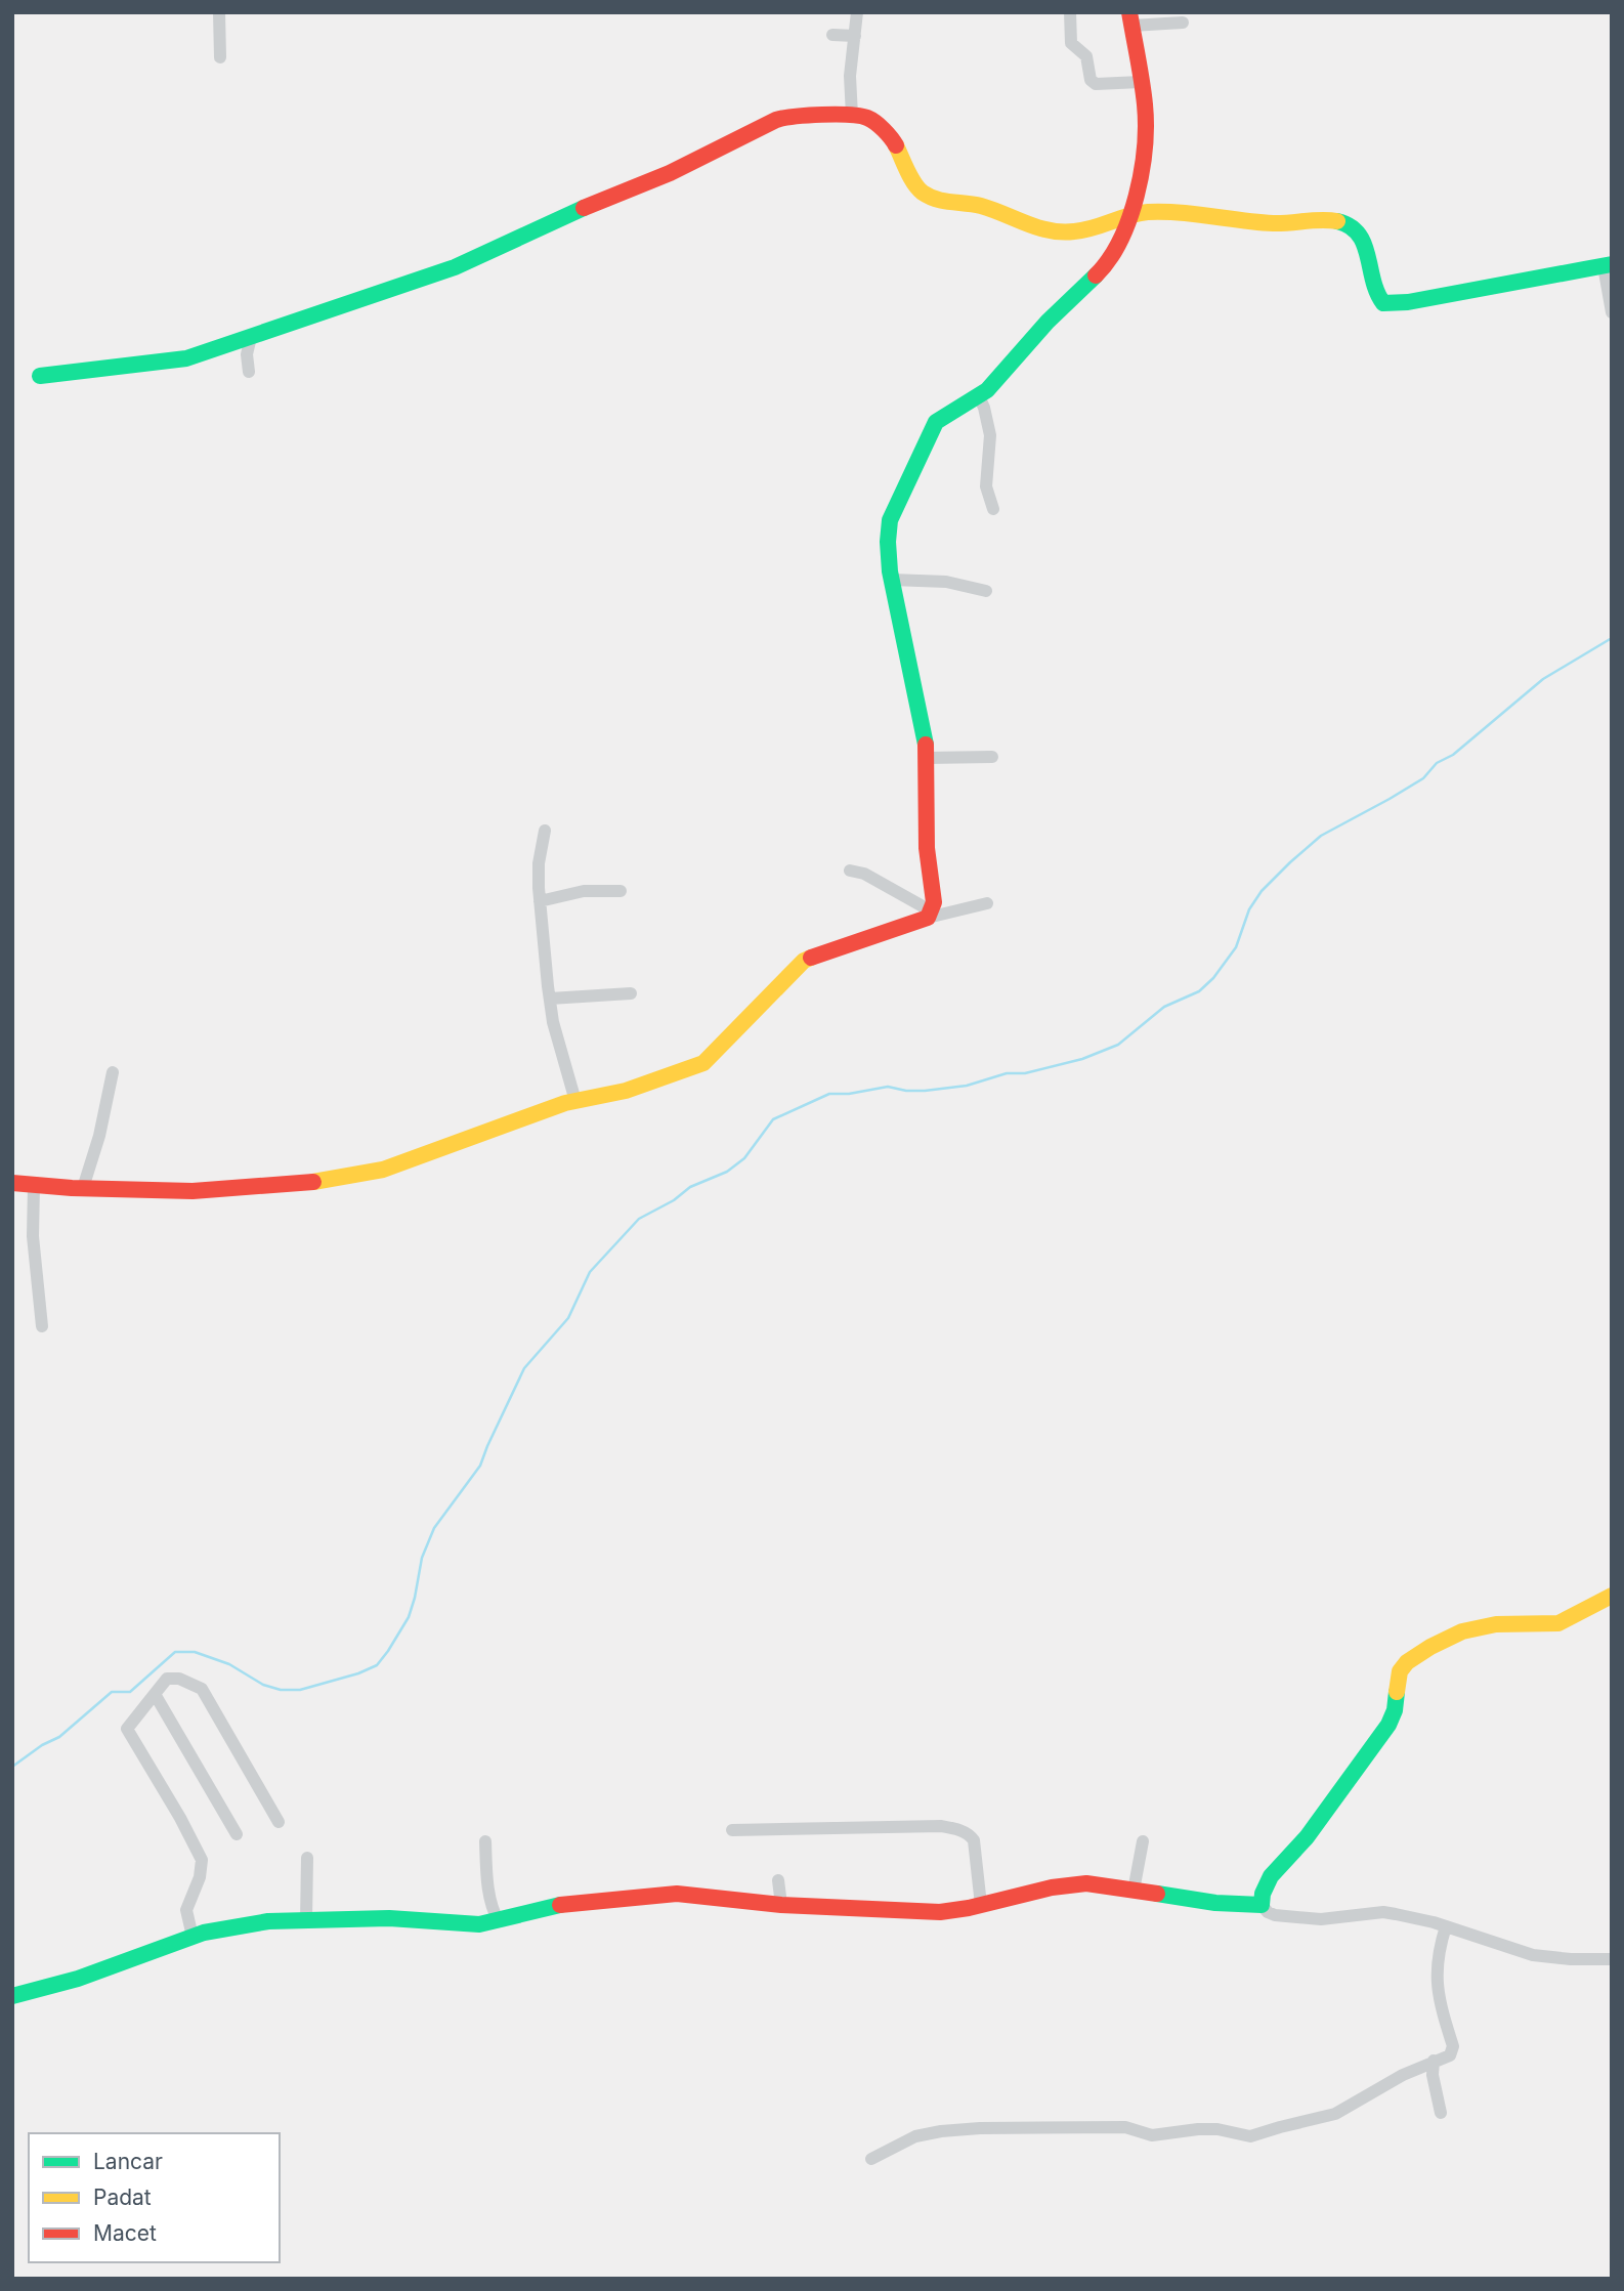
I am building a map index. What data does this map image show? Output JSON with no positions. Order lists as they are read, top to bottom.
{
  "legend": ["Lancar", "Padat", "Macet"]
}
